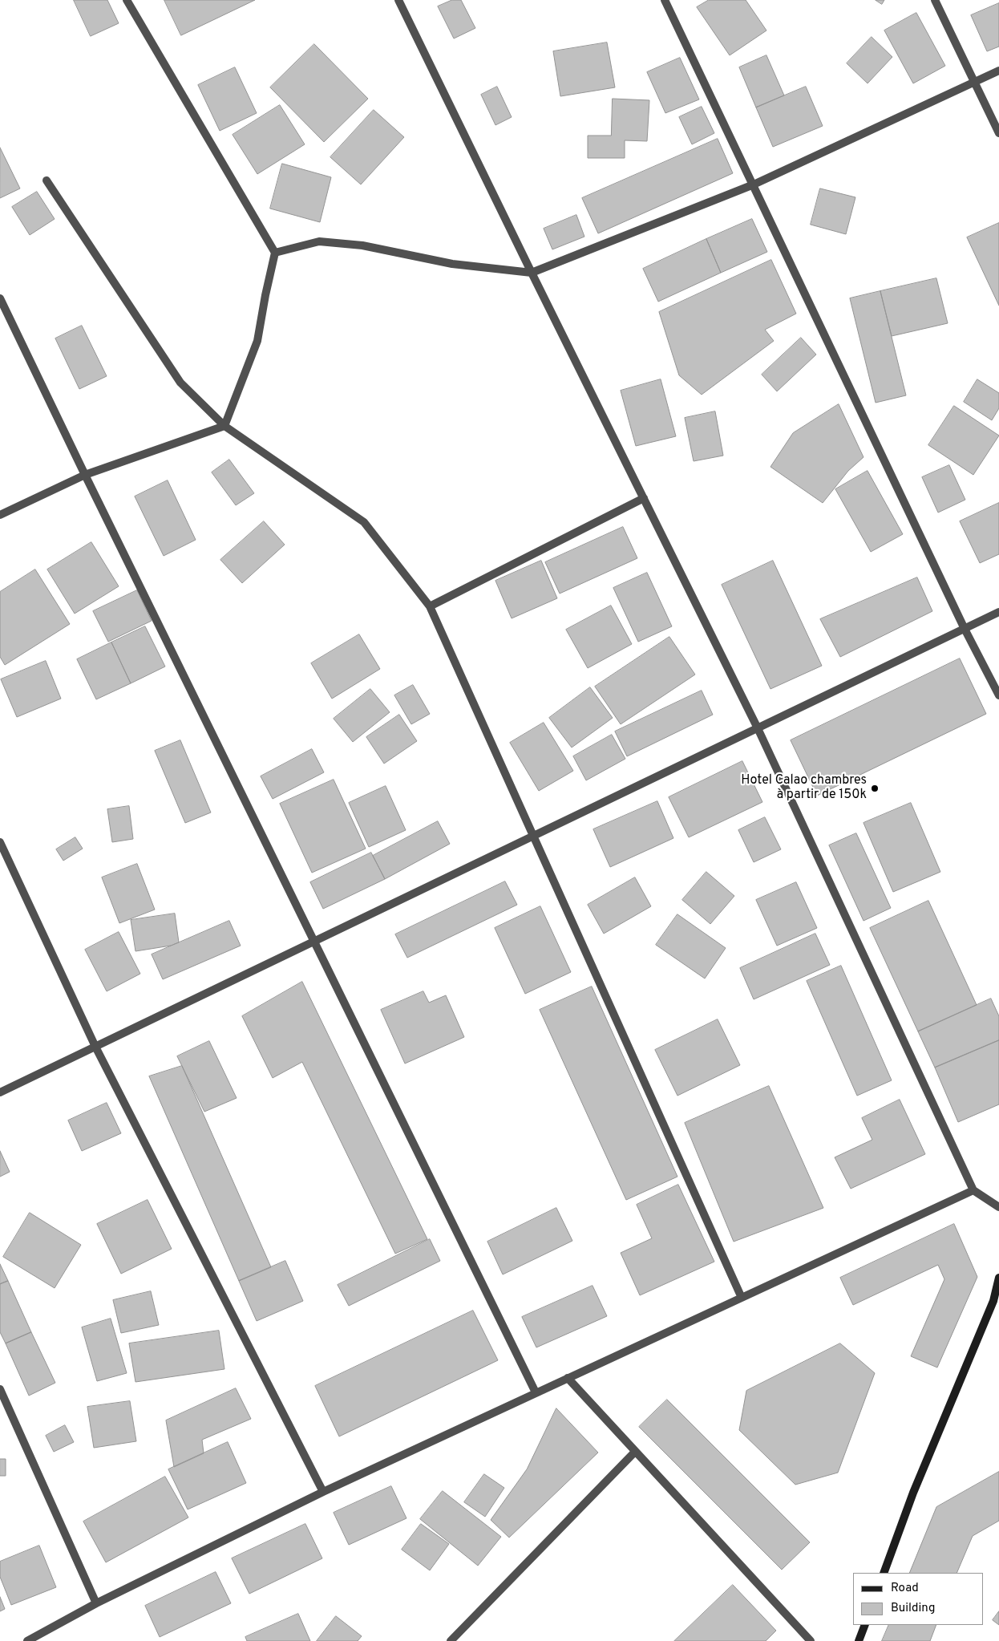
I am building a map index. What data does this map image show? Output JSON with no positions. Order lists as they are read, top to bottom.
{
  "places": ["Hotel Calao chambres à partir de 150k"],
  "legend": ["Road", "Building"]
}
